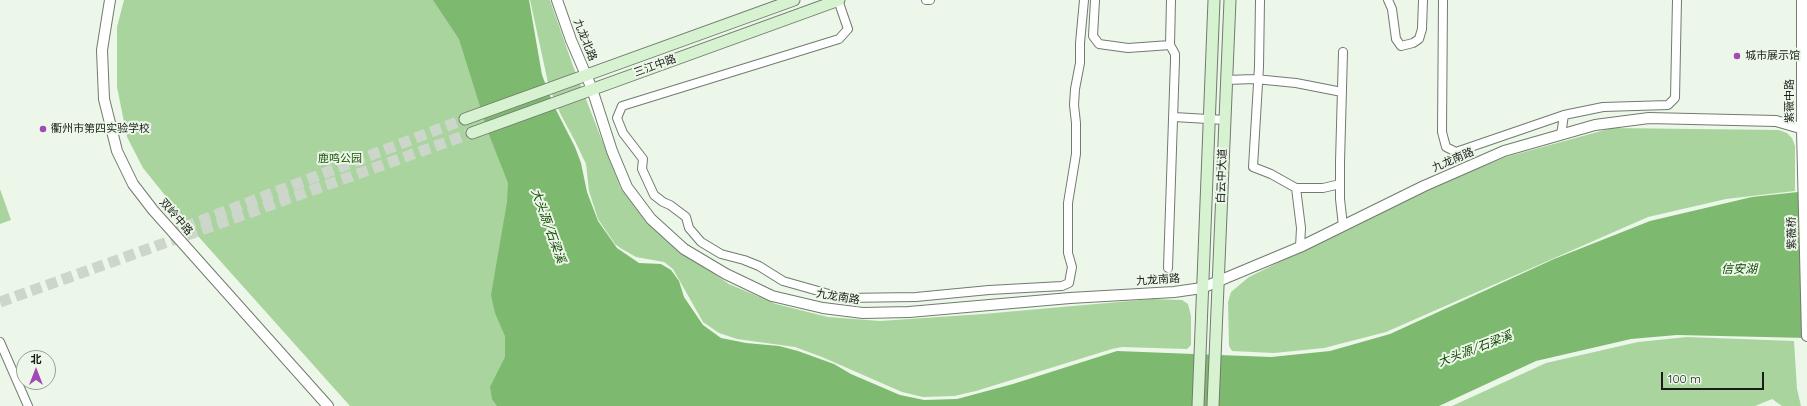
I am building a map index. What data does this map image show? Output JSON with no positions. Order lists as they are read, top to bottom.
{
  "streets": {
    "main road": ["三江中路", "白云中大道"],
    "street": [
      "九龙北路",
      "紫薇中路",
      "九龙南路",
      "双岭中路",
      "紫薇桥"
    ]
  },
  "crossings": [
    ["九龙北路", "三江中路"],
    ["九龙北路", "九龙南路"],
    ["三江中路", "九龙南路"],
    ["紫薇中路", "九龙南路"],
    ["紫薇中路", "紫薇桥"],
    ["九龙南路", "白云中大道"],
    ["九龙南路", "紫薇桥"]
  ],
  "water": ["大头源/石梁溪", "信安湖"],
  "parks": ["鹿鸣公园"],
  "places": ["城市展示馆", "衢州市第四实验学校"],
  "scale_bar": "100 m",
  "north": "top"
}
